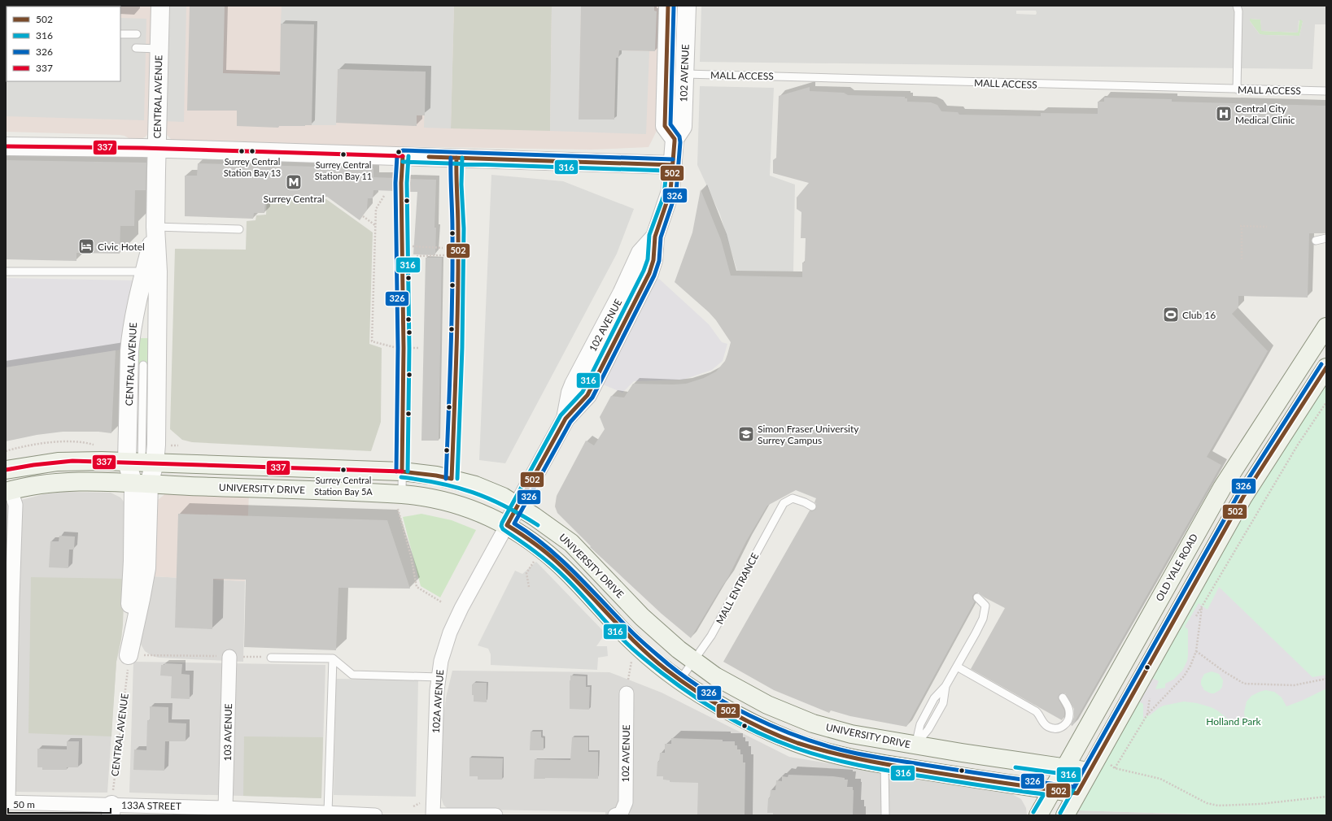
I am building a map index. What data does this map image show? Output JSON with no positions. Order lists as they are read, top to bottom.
{
  "streets": {
    "main road": ["UNIVERSITY DRIVE", "OLD YALE ROAD"],
    "street": [
      "102 AVENUE",
      "CENTRAL AVENUE",
      "102A AVENUE",
      "103 AVENUE",
      "133A STREET"
    ],
    "lane": ["MALL ACCESS", "MALL ENTRANCE"]
  },
  "crossings": [
    ["102 AVENUE", "MALL ACCESS"],
    ["102 AVENUE", "UNIVERSITY DRIVE"],
    ["102 AVENUE", "102A AVENUE"],
    ["CENTRAL AVENUE", "UNIVERSITY DRIVE"],
    ["CENTRAL AVENUE", "133A STREET"],
    ["UNIVERSITY DRIVE", "OLD YALE ROAD"],
    ["UNIVERSITY DRIVE", "MALL ENTRANCE"],
    ["UNIVERSITY DRIVE", "102A AVENUE"],
    ["103 AVENUE", "133A STREET"]
  ],
  "parks": ["Holland Park"],
  "places": {
    "hospital": ["Central City Medical Clinic"],
    "other": ["Surrey Central Station Bay 13", "Surrey Central Station Bay 11", "Surrey Central Station Bay 5A"],
    "metro station": ["Surrey Central"],
    "hotel": ["Civic Hotel"],
    "sports": ["Club 16"],
    "school or university": ["Simon Fraser University Surrey Campus"]
  },
  "lines": [
    "transit line 502",
    "transit line 326",
    "transit line 337",
    "transit line 316"
  ],
  "legend": [
    "502",
    "316",
    "326",
    "337"
  ],
  "scale_bar": "50 m"
}
